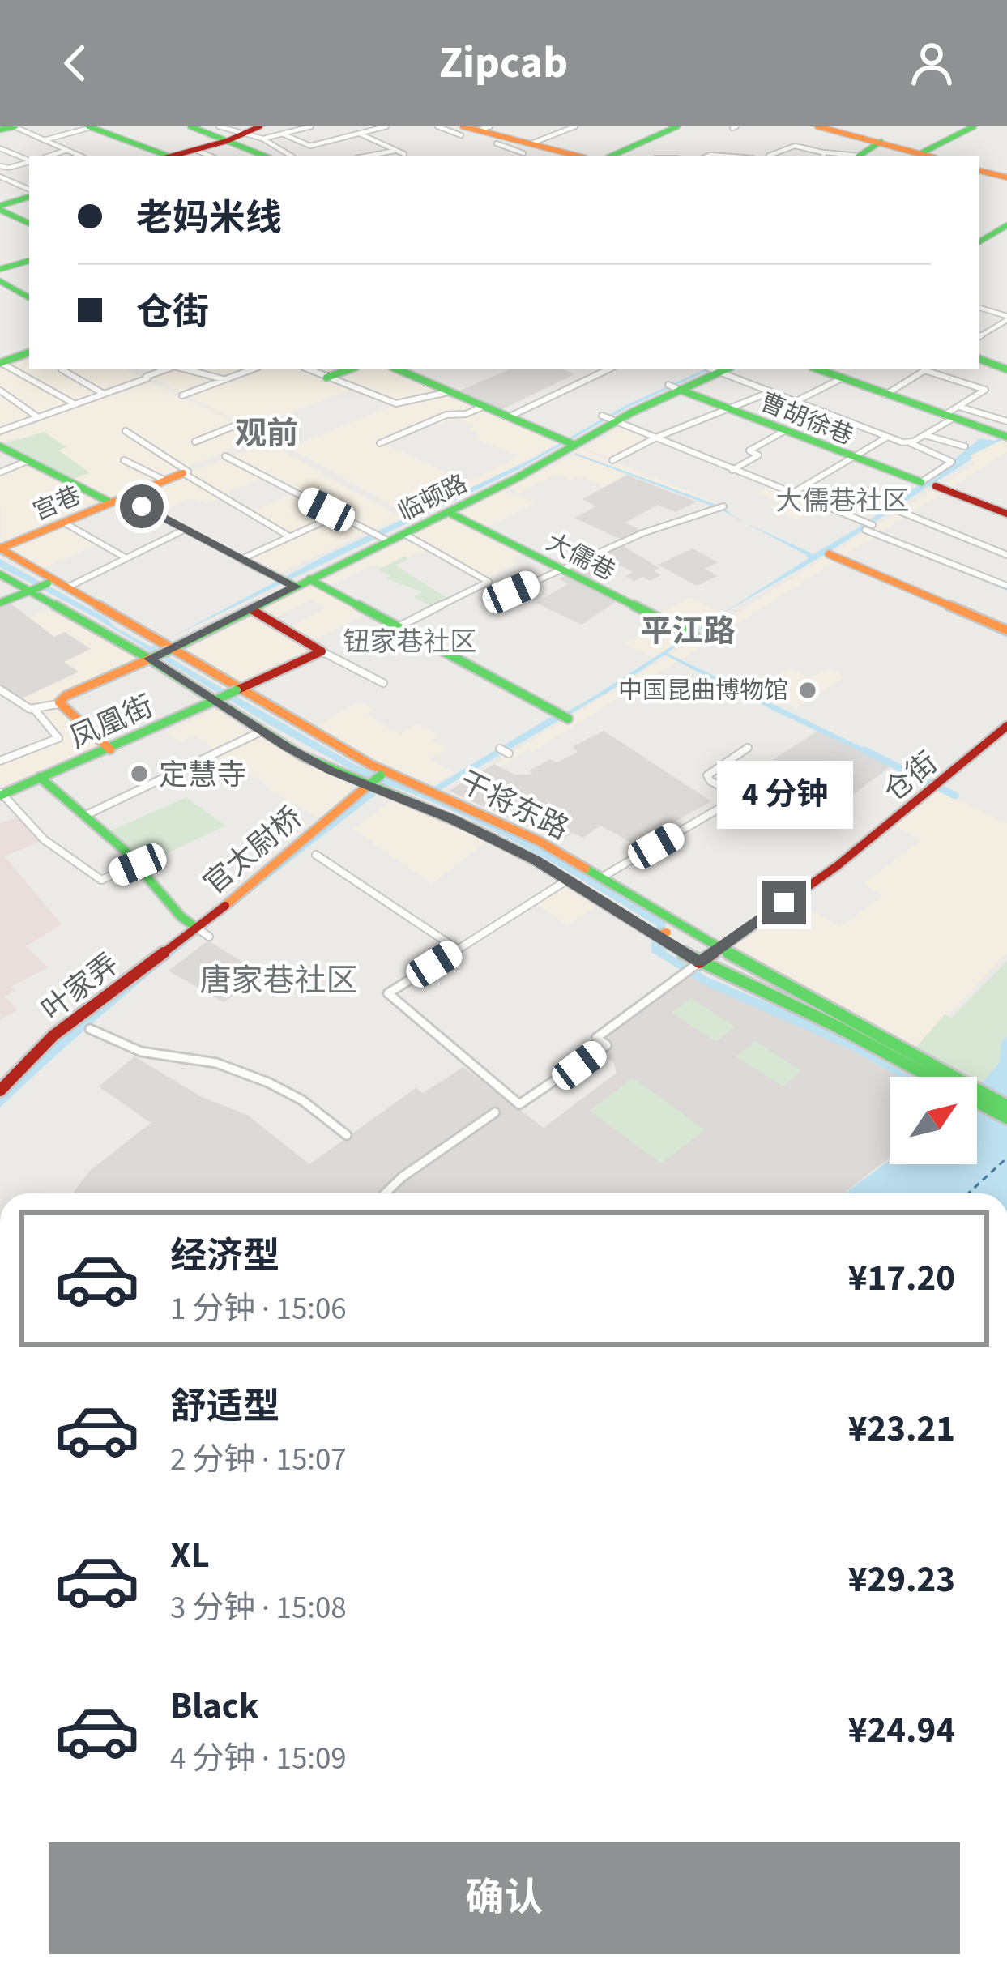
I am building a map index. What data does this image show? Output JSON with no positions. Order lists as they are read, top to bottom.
{
  "streets": {
    "main road": [
      "曹胡徐巷",
      "临顿路",
      "宫巷",
      "大儒巷",
      "凤凰街",
      "仓街",
      "干将东路",
      "官太尉桥",
      "叶家弄"
    ]
  },
  "crossings": [
    ["曹胡徐巷", "临顿路"],
    ["临顿路", "大儒巷"],
    ["临顿路", "干将东路"],
    ["宫巷", "干将东路"],
    ["凤凰街", "干将东路"],
    ["仓街", "干将东路"],
    ["干将东路", "官太尉桥"],
    ["官太尉桥", "叶家弄"]
  ],
  "districts": [
    "观前",
    "大儒巷社区",
    "平江路",
    "钮家巷社区",
    "唐家巷社区"
  ],
  "places": ["中国昆曲博物馆", "定慧寺"],
  "north": "top right",
  "page": {
    "header": "Zipcab",
    "banner": ["老妈米线", "仓街"],
    "bubble": "4 分钟",
    "list": [
      {
        "name": "经济型",
        "note": "1 分钟 · 15:06",
        "value": "¥17.20"
      },
      {
        "name": "舒适型",
        "note": "2 分钟 · 15:07",
        "value": "¥23.21"
      },
      {
        "name": "XL",
        "note": "3 分钟 · 15:08",
        "value": "¥29.23"
      },
      {
        "name": "Black",
        "note": "4 分钟 · 15:09",
        "value": "¥24.94"
      }
    ],
    "buttons": "确认"
  }
}
